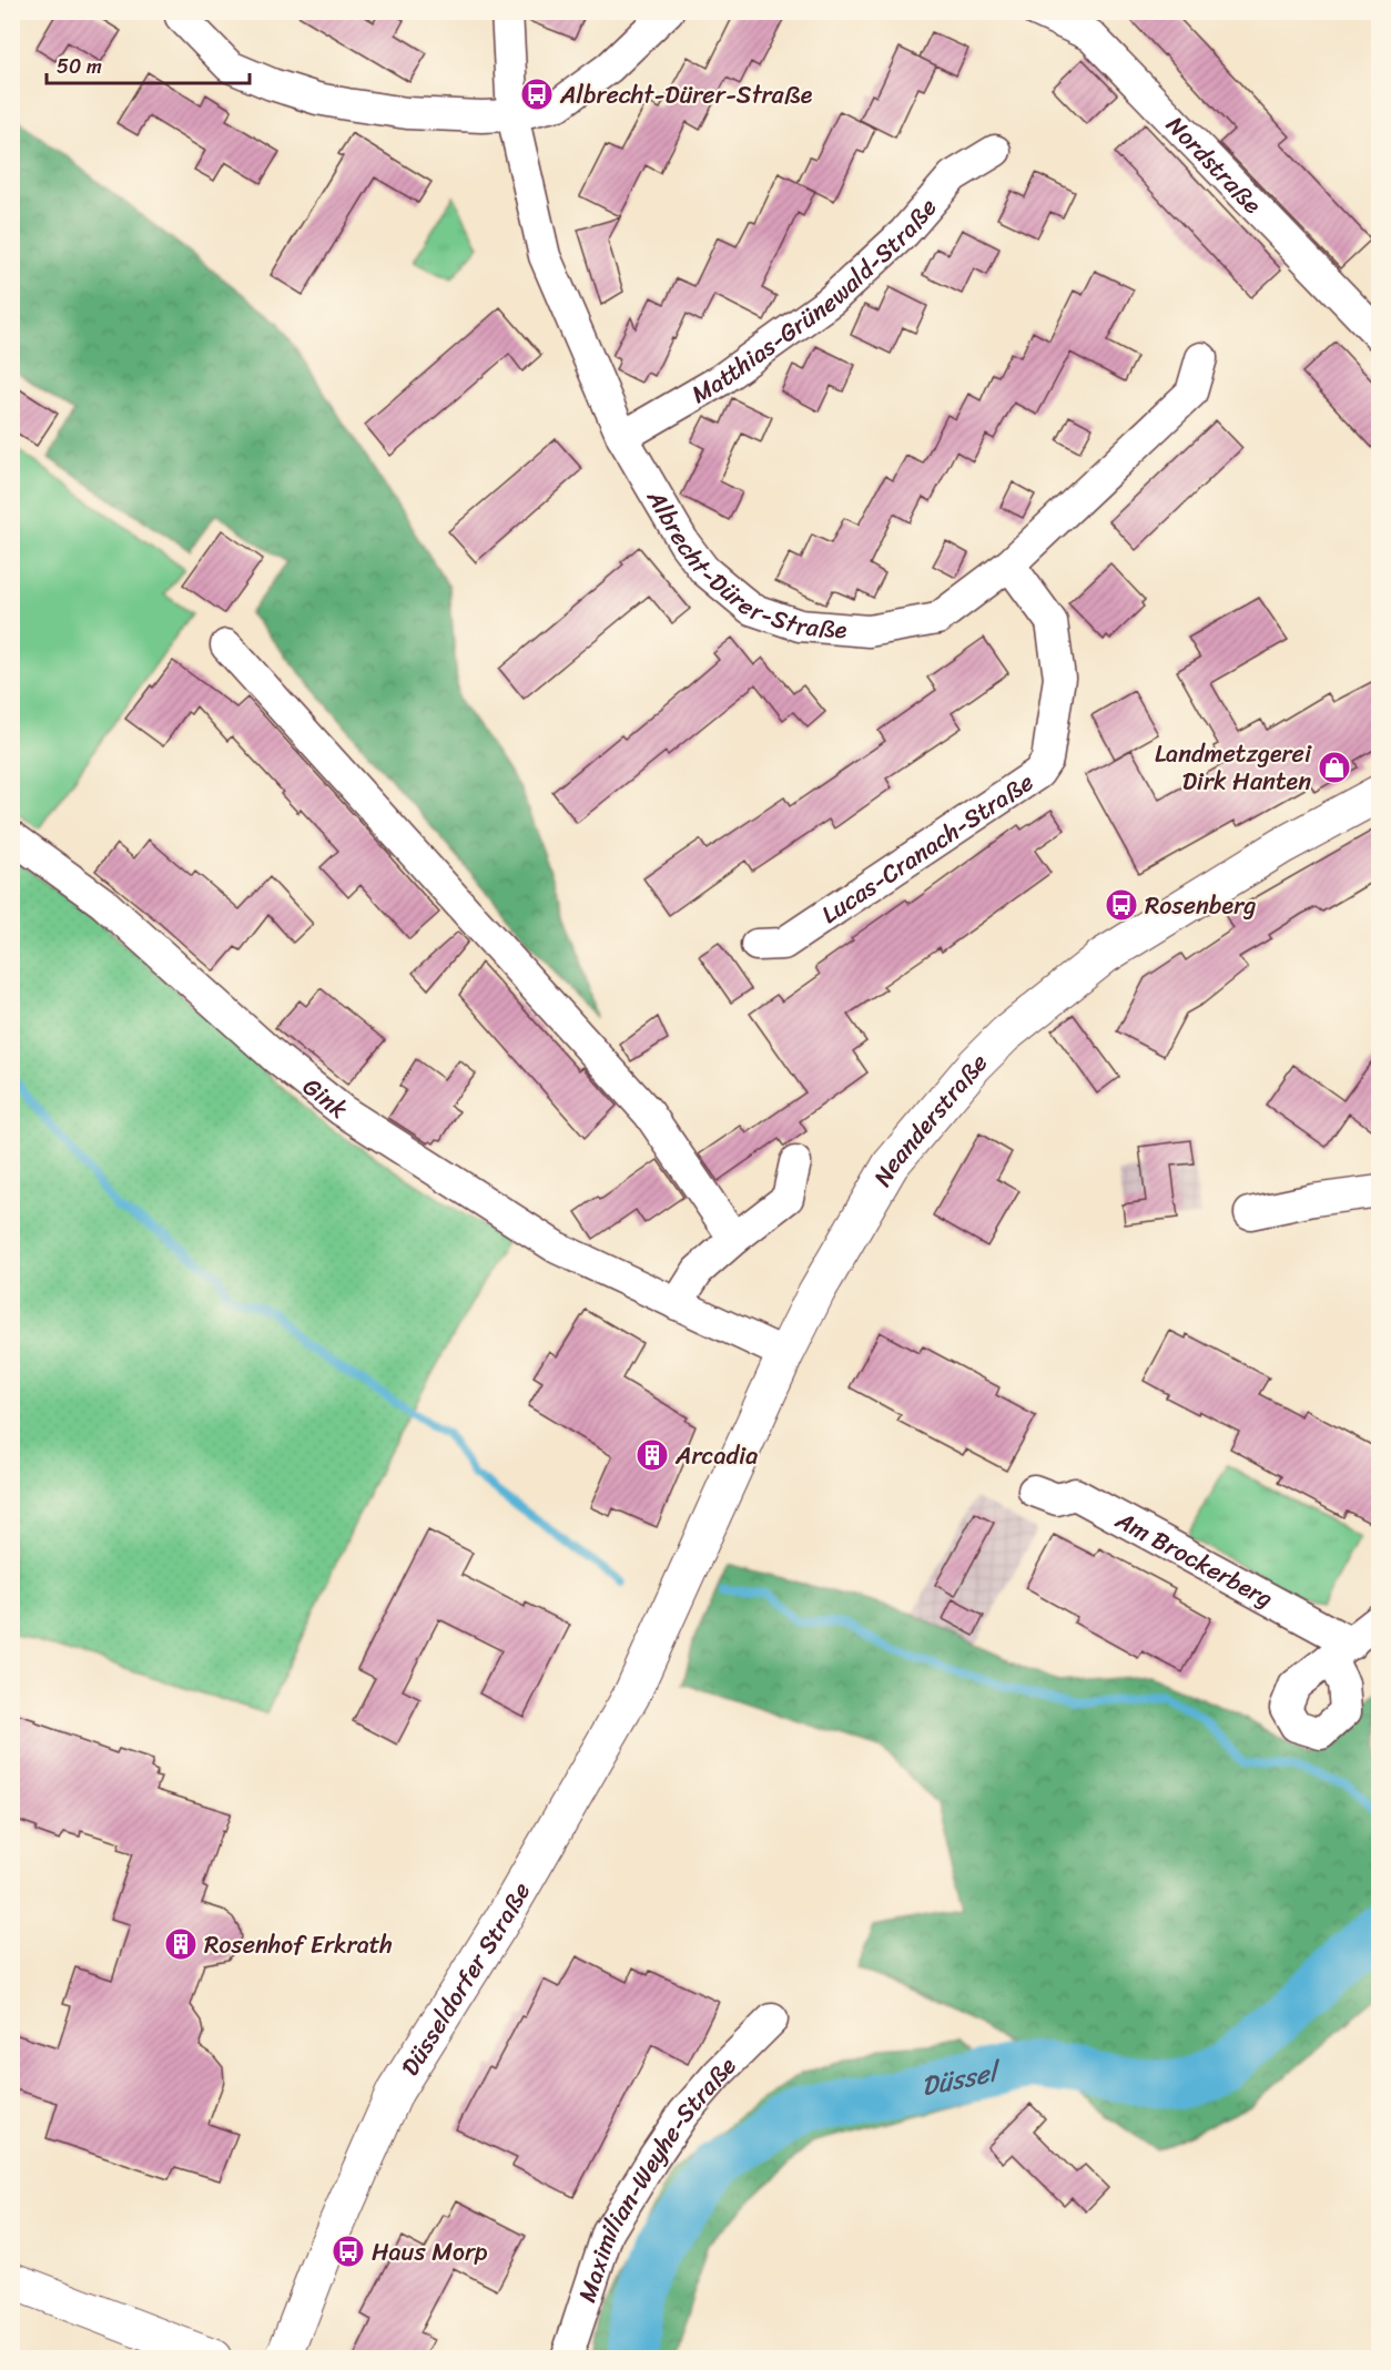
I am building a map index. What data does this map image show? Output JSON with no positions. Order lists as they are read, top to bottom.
{
  "streets": {
    "main road": ["Neanderstraße", "Düsseldorfer Straße"],
    "street": [
      "Nordstraße",
      "Matthias-Grünewald-Straße",
      "Albrecht-Dürer-Straße",
      "Lucas-Cranach-Straße",
      "Gink",
      "Am Brockerberg",
      "Maximilian-Weyhe-Straße"
    ]
  },
  "crossings": [
    ["Matthias-Grünewald-Straße", "Albrecht-Dürer-Straße"],
    ["Albrecht-Dürer-Straße", "Lucas-Cranach-Straße"],
    ["Gink", "Neanderstraße"],
    ["Neanderstraße", "Düsseldorfer Straße"]
  ],
  "water": ["Düssel"],
  "places": {
    "bus stop": ["Albrecht-Dürer-Straße", "Rosenberg", "Haus Morp"],
    "shop": ["Landmetzgerei Dirk Hanten"],
    "building": ["Arcadia", "Rosenhof Erkrath"]
  },
  "scale_bar": "50 m"
}
